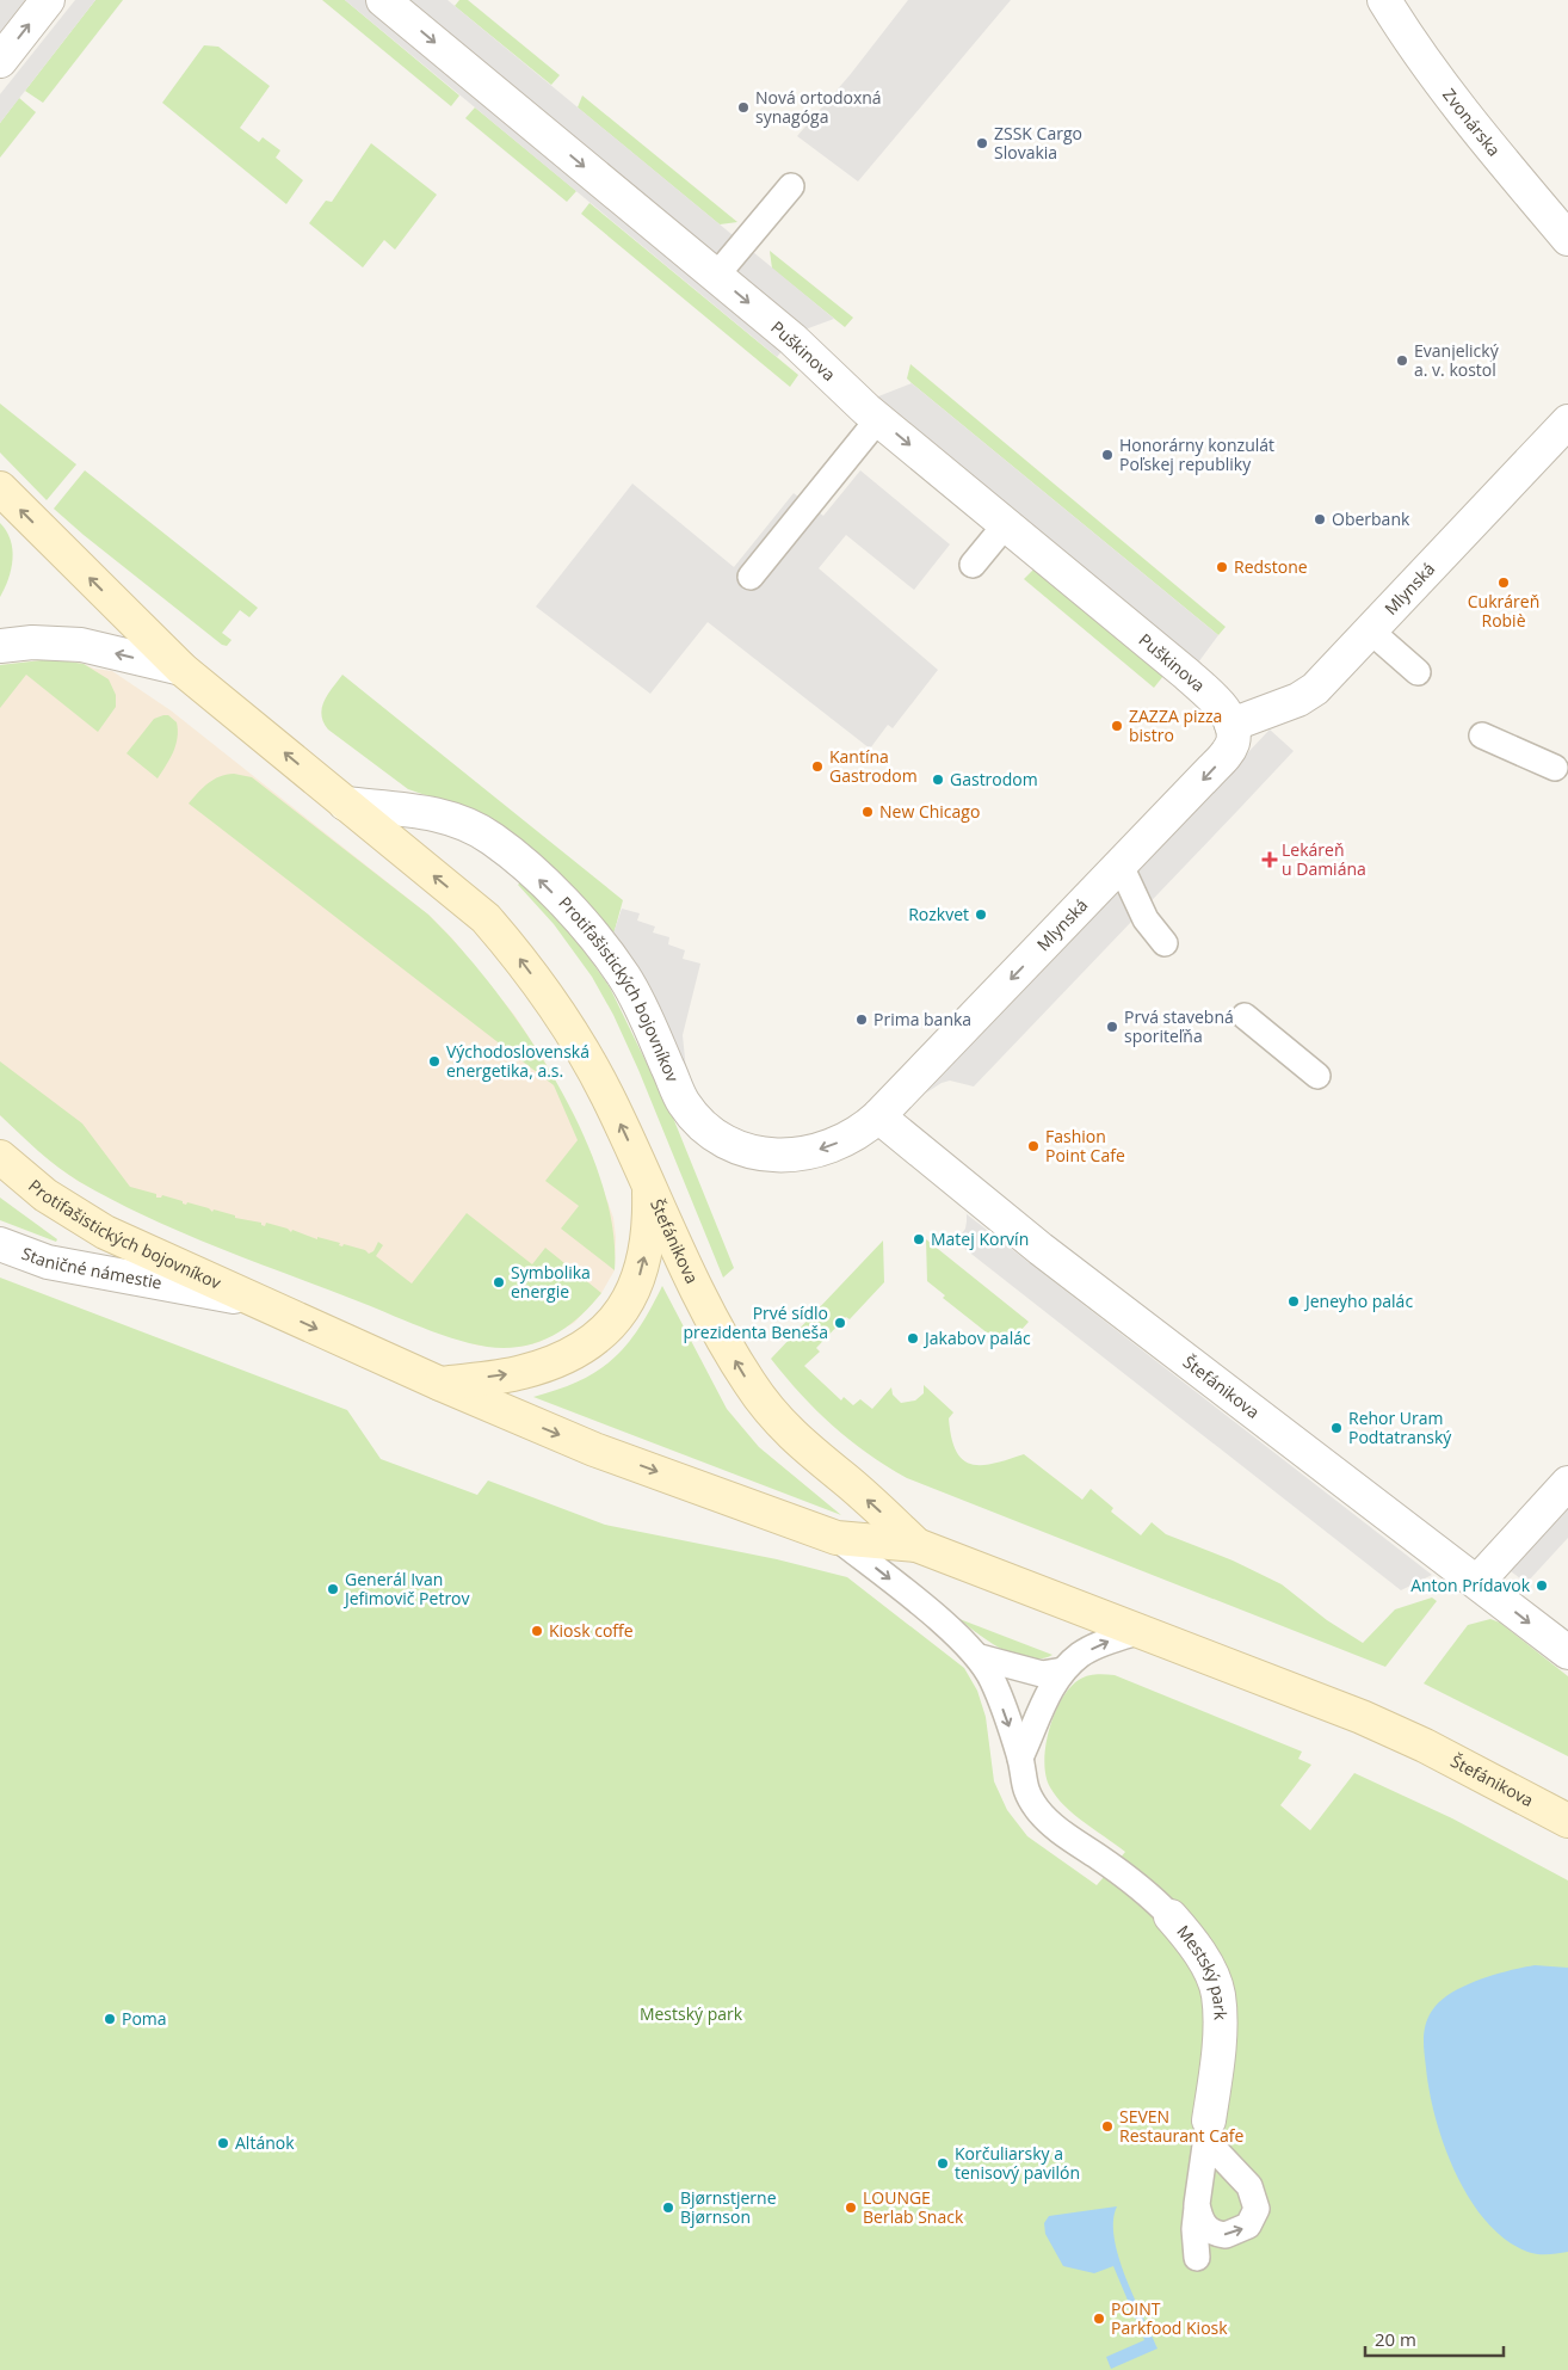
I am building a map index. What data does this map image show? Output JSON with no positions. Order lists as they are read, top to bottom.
{
  "streets": {
    "street": [
      "Zvonárska",
      "Puškinova",
      "Mlynská",
      "Protifašistických bojovníkov",
      "Štefánikova",
      "Staničné námestie",
      "Mestský park"
    ]
  },
  "crossings": [
    ["Puškinova", "Mlynská"],
    ["Mlynská", "Protifašistických bojovníkov"],
    ["Mlynská", "Štefánikova"],
    ["Protifašistických bojovníkov", "Štefánikova"],
    ["Protifašistických bojovníkov", "Staničné námestie"],
    ["Štefánikova", "Staničné námestie"]
  ],
  "one_way": ["Puškinova", "Mlynská"],
  "parks": ["Mestský park"],
  "places": {
    "other": [
      "Nová ortodoxná synagóga",
      "ZSSK Cargo Slovakia",
      "Evanjelický a. v. kostol",
      "Honorárny konzulát Poľskej republiky",
      "Oberbank",
      "Redstone",
      "Cukráreň Robiè",
      "ZAZZA pizza bistro",
      "Kantína Gastrodom",
      "Gastrodom",
      "New Chicago",
      "Rozkvet",
      "Prima banka",
      "Prvá stavebná sporiteľňa",
      "Východoslovenská energetika, a.s.",
      "Fashion Point Cafe",
      "Matej Korvín",
      "Symbolika energie",
      "Jeneyho palác",
      "Prvé sídlo prezidenta Beneša",
      "Jakabov palác",
      "Rehor Uram Podtatranský",
      "Anton Prídavok",
      "Generál Ivan Jefimovič Petrov",
      "Kiosk coffe",
      "Poma",
      "SEVEN Restaurant Cafe",
      "Altánok",
      "Korčuliarsky a tenisový pavilón",
      "Bjørnstjerne Bjørnson",
      "LOUNGE Berlab Snack",
      "POINT Parkfood Kiosk"
    ],
    "health": ["Lekáreň u Damiána"]
  },
  "scale_bar": "20 m"
}
